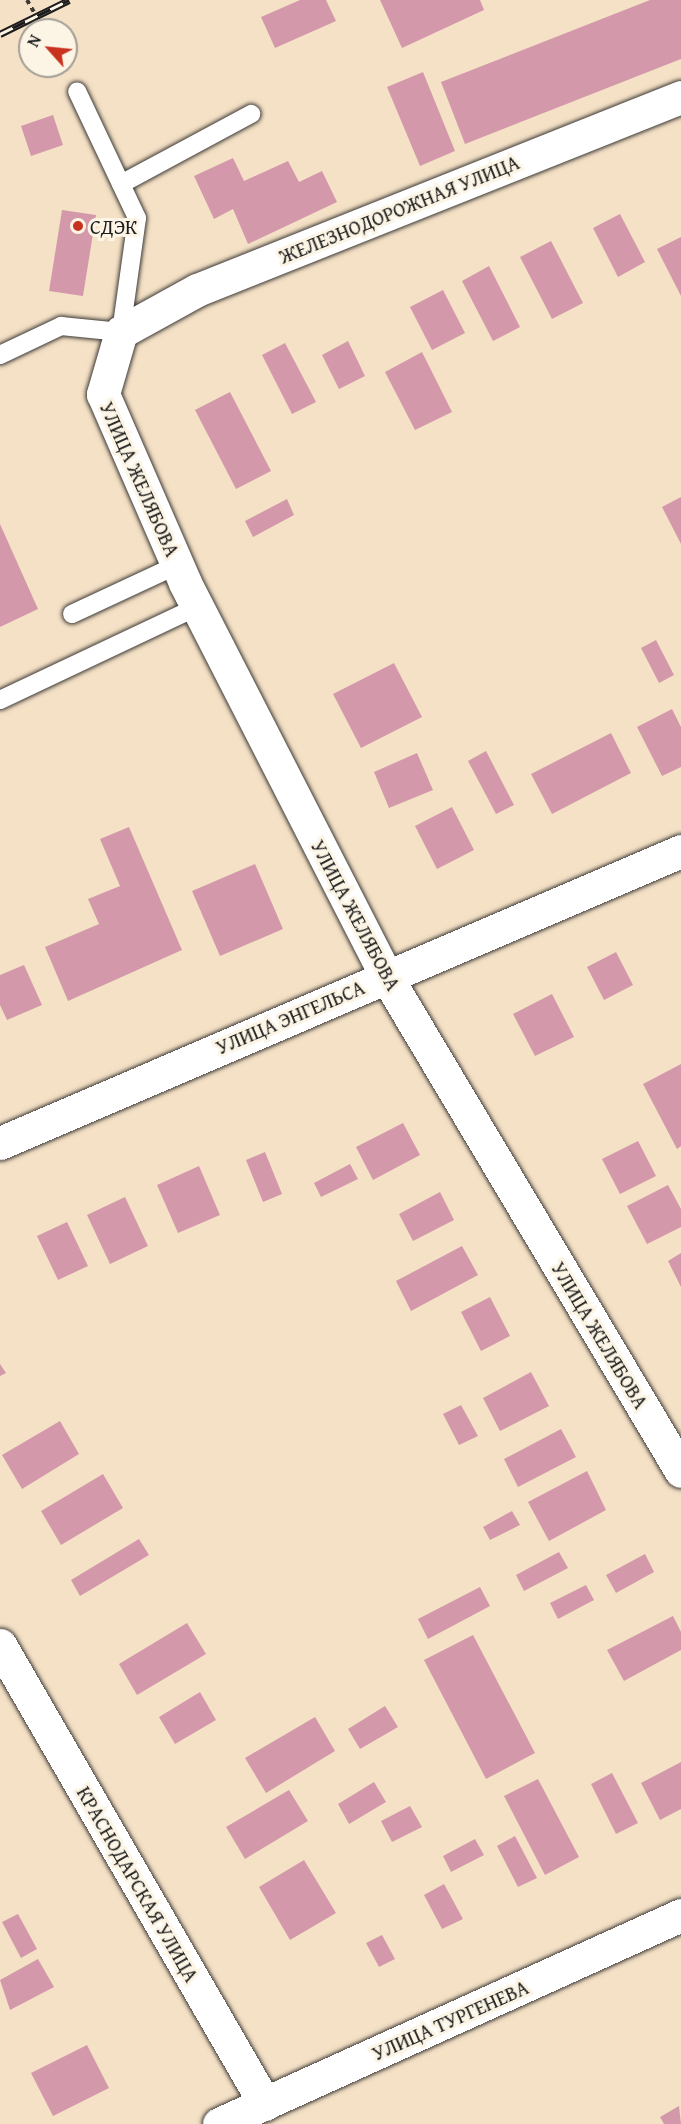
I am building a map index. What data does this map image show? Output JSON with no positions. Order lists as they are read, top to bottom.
{
  "streets": {
    "street": [
      "ЖЕЛЕЗНОДОРОЖНАЯ УЛИЦА",
      "УЛИЦА ЖЕЛЯБОВА",
      "УЛИЦА ЭНГЕЛЬСА",
      "КРАСНОДАРСКАЯ УЛИЦА",
      "УЛИЦА ТУРГЕНЕВА"
    ]
  },
  "crossings": [
    ["ЖЕЛЕЗНОДОРОЖНАЯ УЛИЦА", "УЛИЦА ЖЕЛЯБОВА"],
    ["УЛИЦА ЖЕЛЯБОВА", "УЛИЦА ЭНГЕЛЬСА"],
    ["КРАСНОДАРСКАЯ УЛИЦА", "УЛИЦА ТУРГЕНЕВА"]
  ],
  "places": ["СДЭК"],
  "north": "top left"
}
